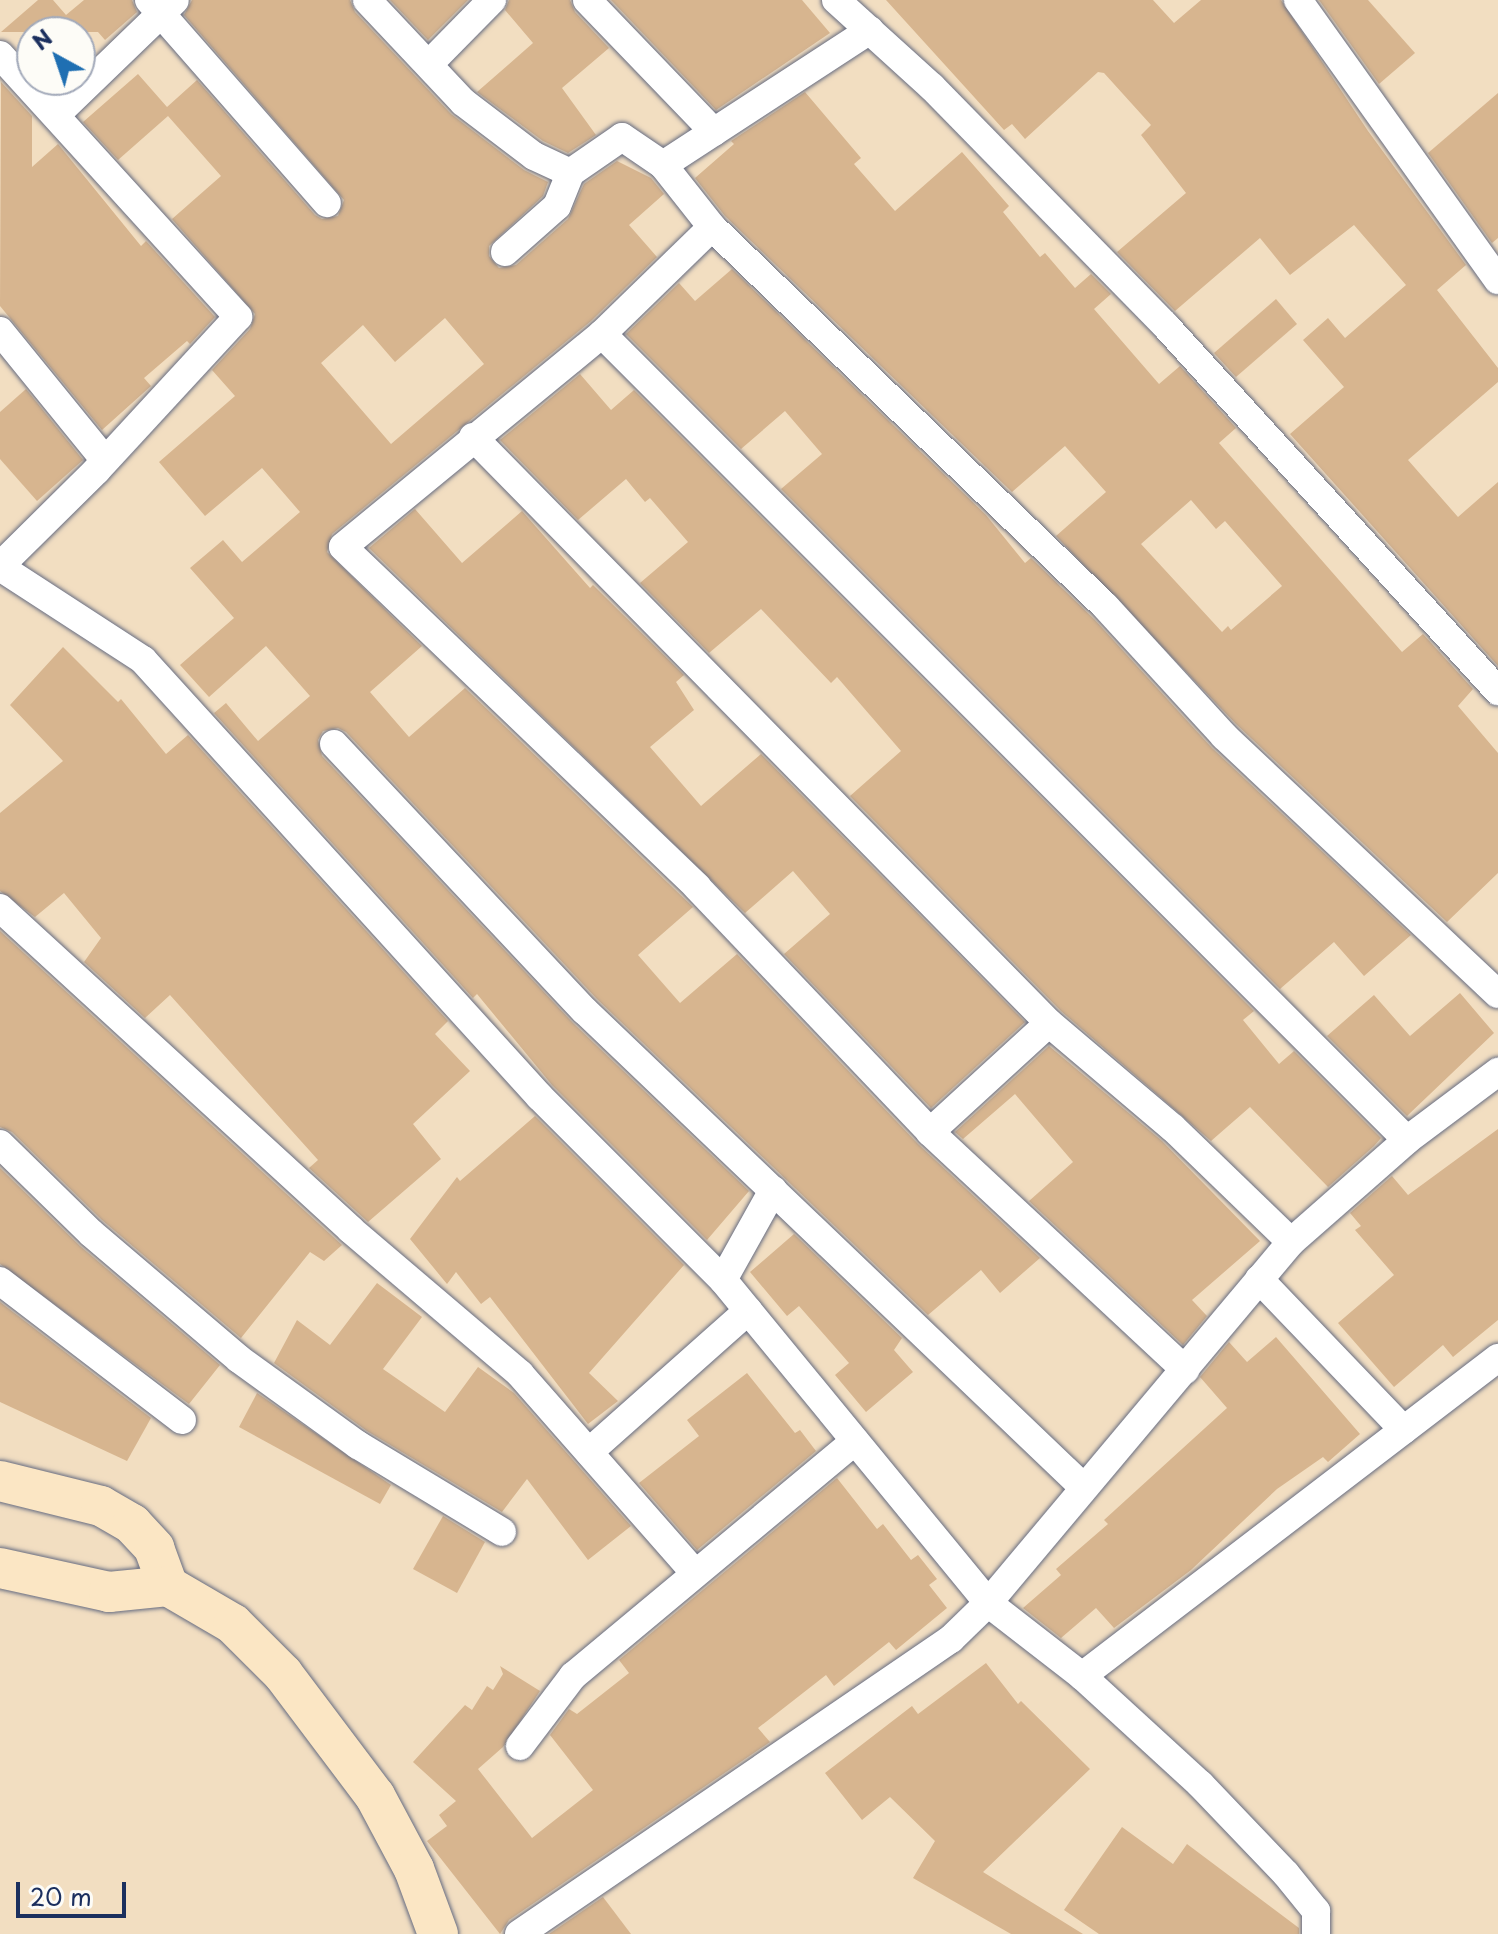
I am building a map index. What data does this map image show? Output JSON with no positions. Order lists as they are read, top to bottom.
{
  "scale_bar": "20 m",
  "north": "top left"
}
